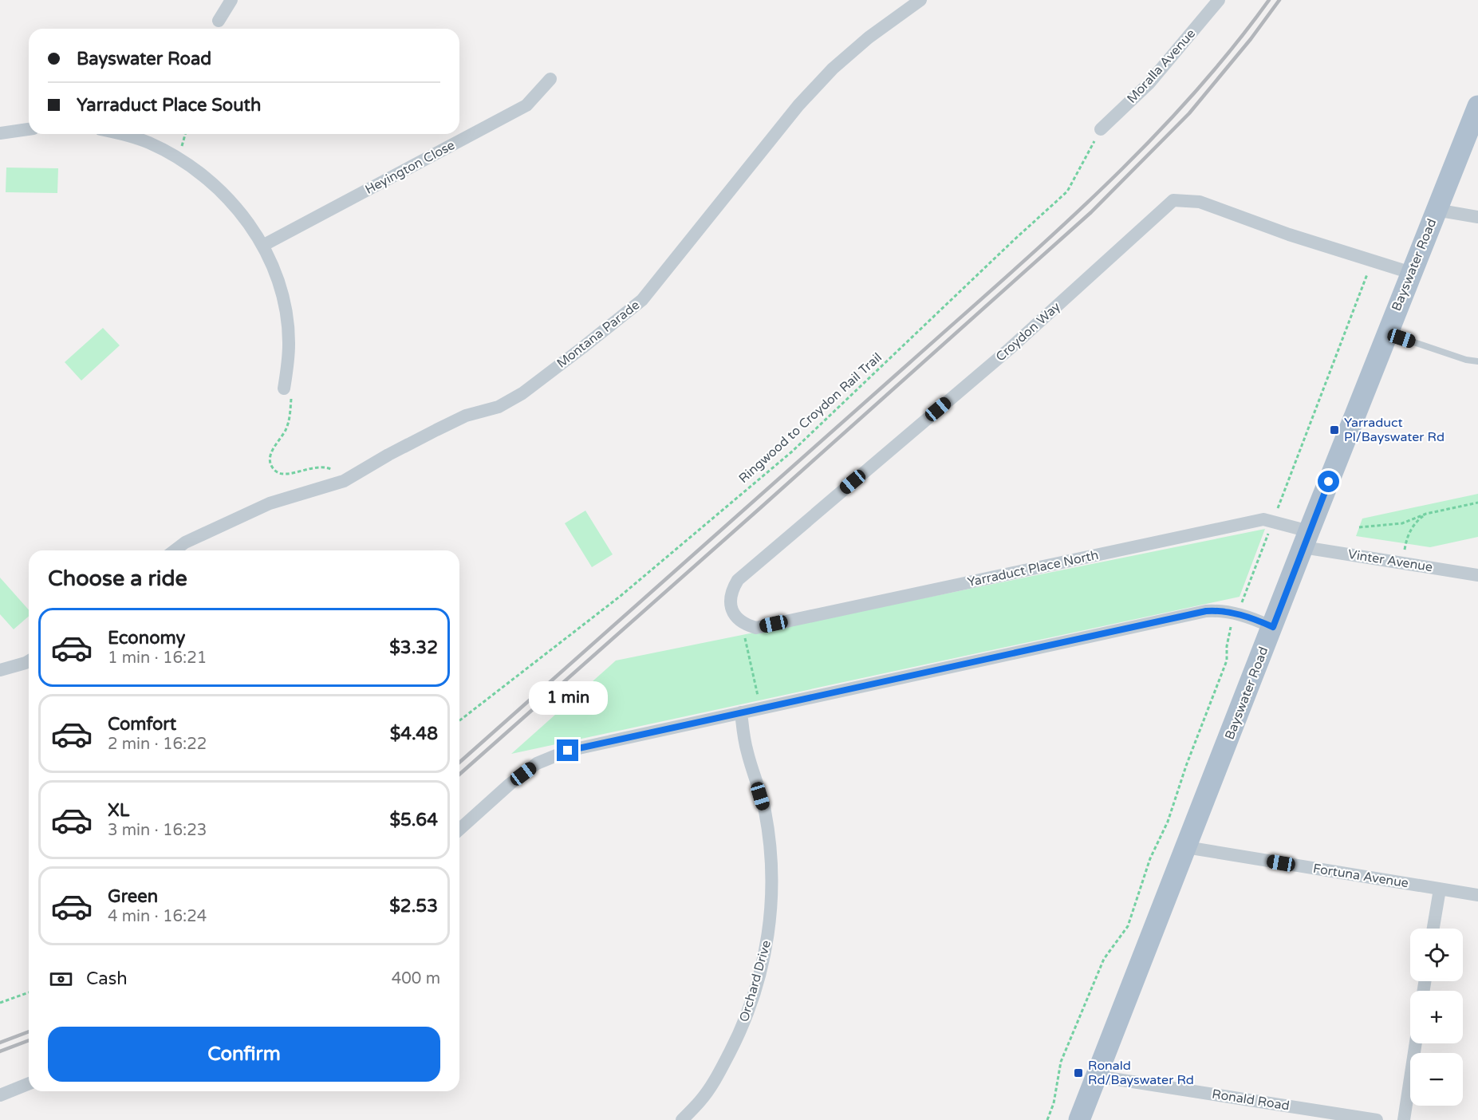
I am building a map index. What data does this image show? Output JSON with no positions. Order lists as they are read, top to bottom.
{
  "streets": {
    "main road": ["Bayswater Road"],
    "street": [
      "Moralla Avenue",
      "Heyington Close",
      "Croydon Way",
      "Montana Parade",
      "Vinter Avenue",
      "Yarraduct Place North",
      "Fortuna Avenue",
      "Orchard Drive",
      "Ronald Road"
    ],
    "path": ["Ringwood to Croydon Rail Trail"]
  },
  "crossings": [
    ["Moralla Avenue", "Ringwood to Croydon Rail Trail"],
    ["Bayswater Road", "Croydon Way"],
    ["Bayswater Road", "Vinter Avenue"],
    ["Bayswater Road", "Yarraduct Place North"],
    ["Bayswater Road", "Fortuna Avenue"],
    ["Bayswater Road", "Ronald Road"],
    ["Croydon Way", "Yarraduct Place North"],
    ["Vinter Avenue", "Yarraduct Place North"]
  ],
  "places": {
    "transit": ["Yarraduct Pl/Bayswater Rd", "Ronald Rd/Bayswater Rd"]
  },
  "page": {
    "banner": ["Bayswater Road", "Yarraduct Place South"],
    "heading": "Choose a ride",
    "list": [
      {
        "name": "Economy",
        "note": "1 min · 16:21",
        "value": "$3.32"
      },
      {
        "name": "Comfort",
        "note": "2 min · 16:22",
        "value": "$4.48"
      },
      {
        "name": "XL",
        "note": "3 min · 16:23",
        "value": "$5.64"
      },
      {
        "name": "Green",
        "note": "4 min · 16:24",
        "value": "$2.53"
      }
    ],
    "bubble": "1 min",
    "map_buttons": ["+", "−"],
    "pay": ["Cash", "400 m"],
    "buttons": "Confirm"
  }
}
